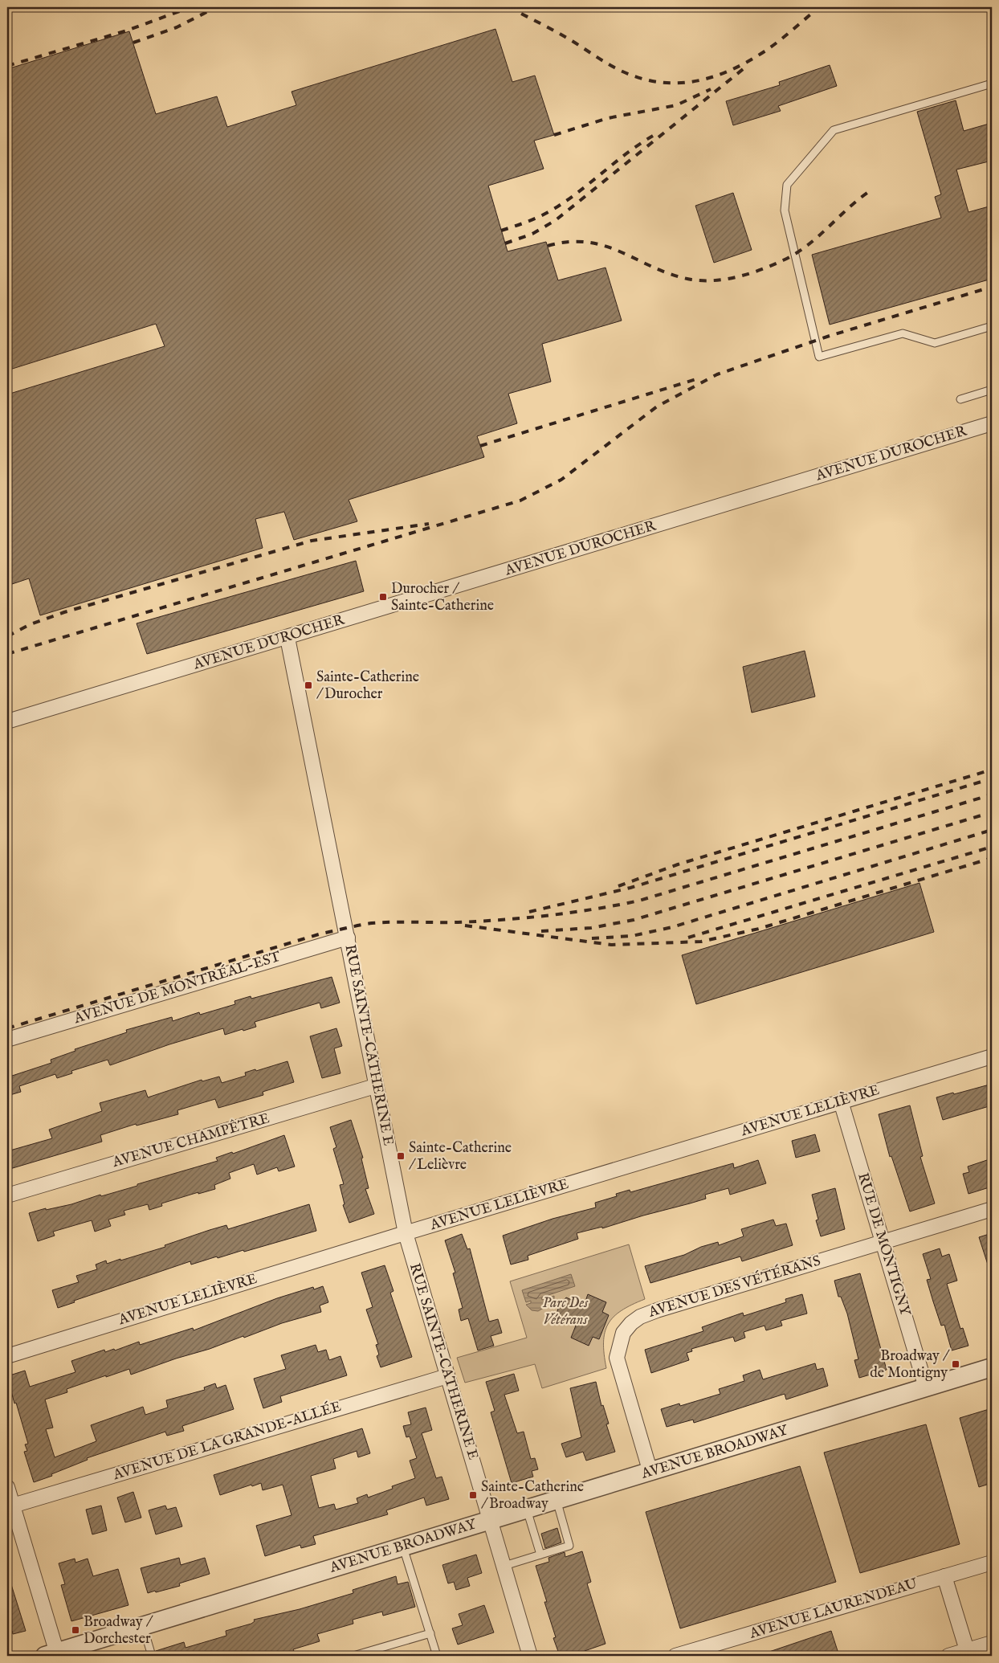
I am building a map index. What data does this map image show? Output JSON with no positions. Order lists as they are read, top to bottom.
{
  "streets": {
    "street": [
      "AVENUE DUROCHER",
      "AVENUE DE MONTRÉAL-EST",
      "RUE SAINTE-CATHERINE E",
      "AVENUE LELIÈVRE",
      "AVENUE CHAMPÊTRE",
      "RUE DE MONTIGNY",
      "AVENUE DES VÉTÉRANS",
      "AVENUE DE LA GRANDE-ALLÉE",
      "AVENUE BROADWAY",
      "AVENUE LAURENDEAU"
    ]
  },
  "crossings": [
    ["AVENUE DUROCHER", "RUE SAINTE-CATHERINE E"],
    ["AVENUE DE MONTRÉAL-EST", "RUE SAINTE-CATHERINE E"],
    ["RUE SAINTE-CATHERINE E", "AVENUE LELIÈVRE"],
    ["RUE SAINTE-CATHERINE E", "AVENUE CHAMPÊTRE"],
    ["RUE SAINTE-CATHERINE E", "AVENUE DE LA GRANDE-ALLÉE"],
    ["RUE SAINTE-CATHERINE E", "AVENUE BROADWAY"],
    ["AVENUE LELIÈVRE", "RUE DE MONTIGNY"],
    ["RUE DE MONTIGNY", "AVENUE DES VÉTÉRANS"],
    ["RUE DE MONTIGNY", "AVENUE BROADWAY"],
    ["AVENUE DES VÉTÉRANS", "AVENUE BROADWAY"]
  ],
  "parks": ["Parc Des Vétérans"],
  "places": {
    "transit": [
      "Durocher / Sainte-Catherine",
      "Sainte-Catherine / Durocher",
      "Sainte-Catherine / Lelièvre",
      "Broadway / de Montigny",
      "Sainte-Catherine / Broadway",
      "Broadway / Dorchester"
    ]
  }
}
